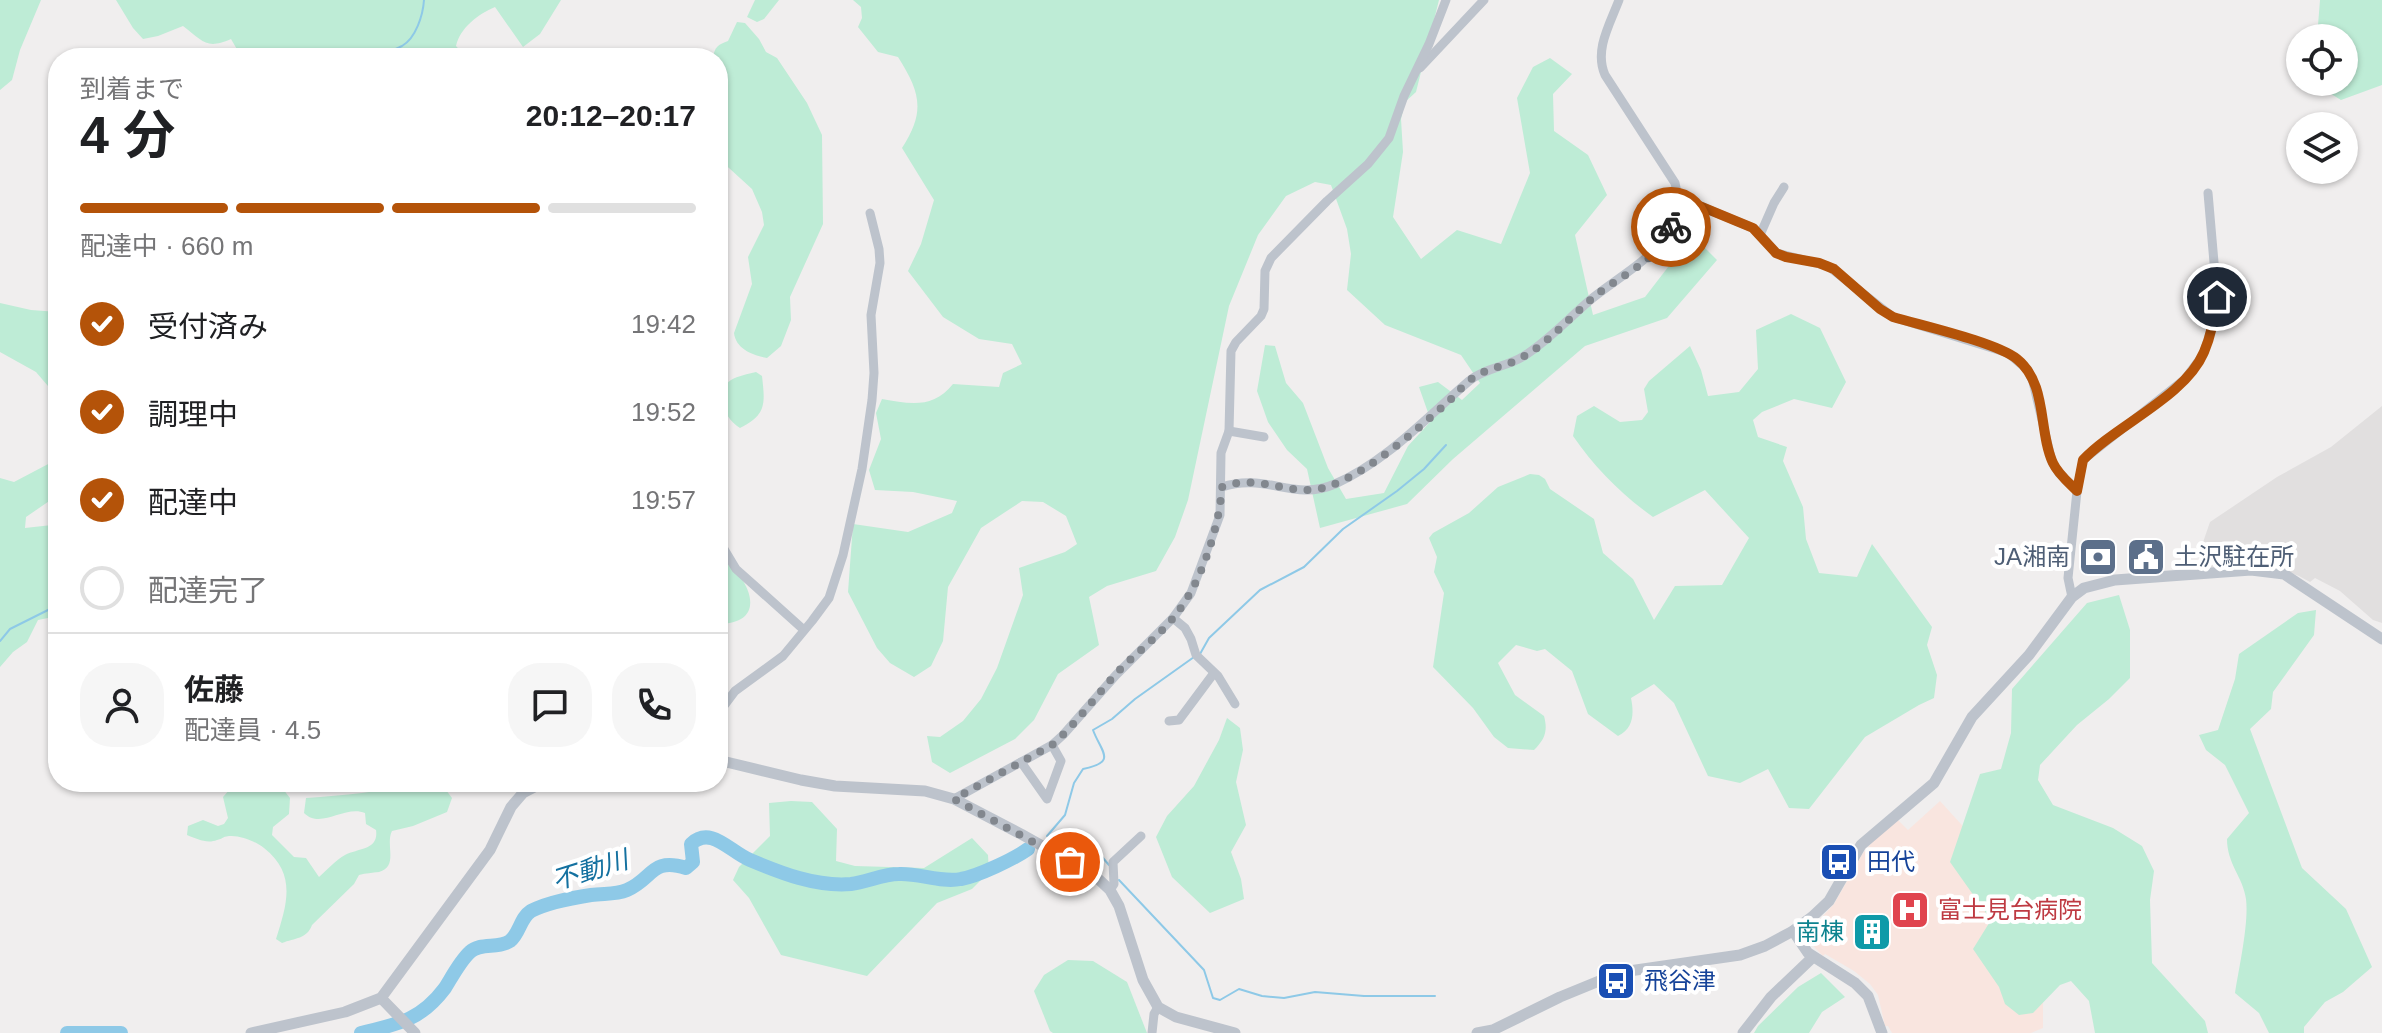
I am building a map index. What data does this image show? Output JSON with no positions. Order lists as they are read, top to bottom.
{
  "water": ["不動川"],
  "places": {
    "bank": ["JA湘南"],
    "public building": ["土沢駐在所"],
    "bus stop": ["田代", "飛谷津"],
    "hospital": ["富士見台病院"],
    "building": ["南棟"]
  },
  "page": {
    "heading": ["4 分", "到着まで", "20:12–20:17"],
    "panel": ["佐藤", "配達員 · 4.5"],
    "bar": "配達中 · 660 m",
    "list": [
      ["受付済み", "19:42"],
      ["調理中", "19:52"],
      ["配達中", "19:57"],
      "配達完了"
    ]
  }
}
